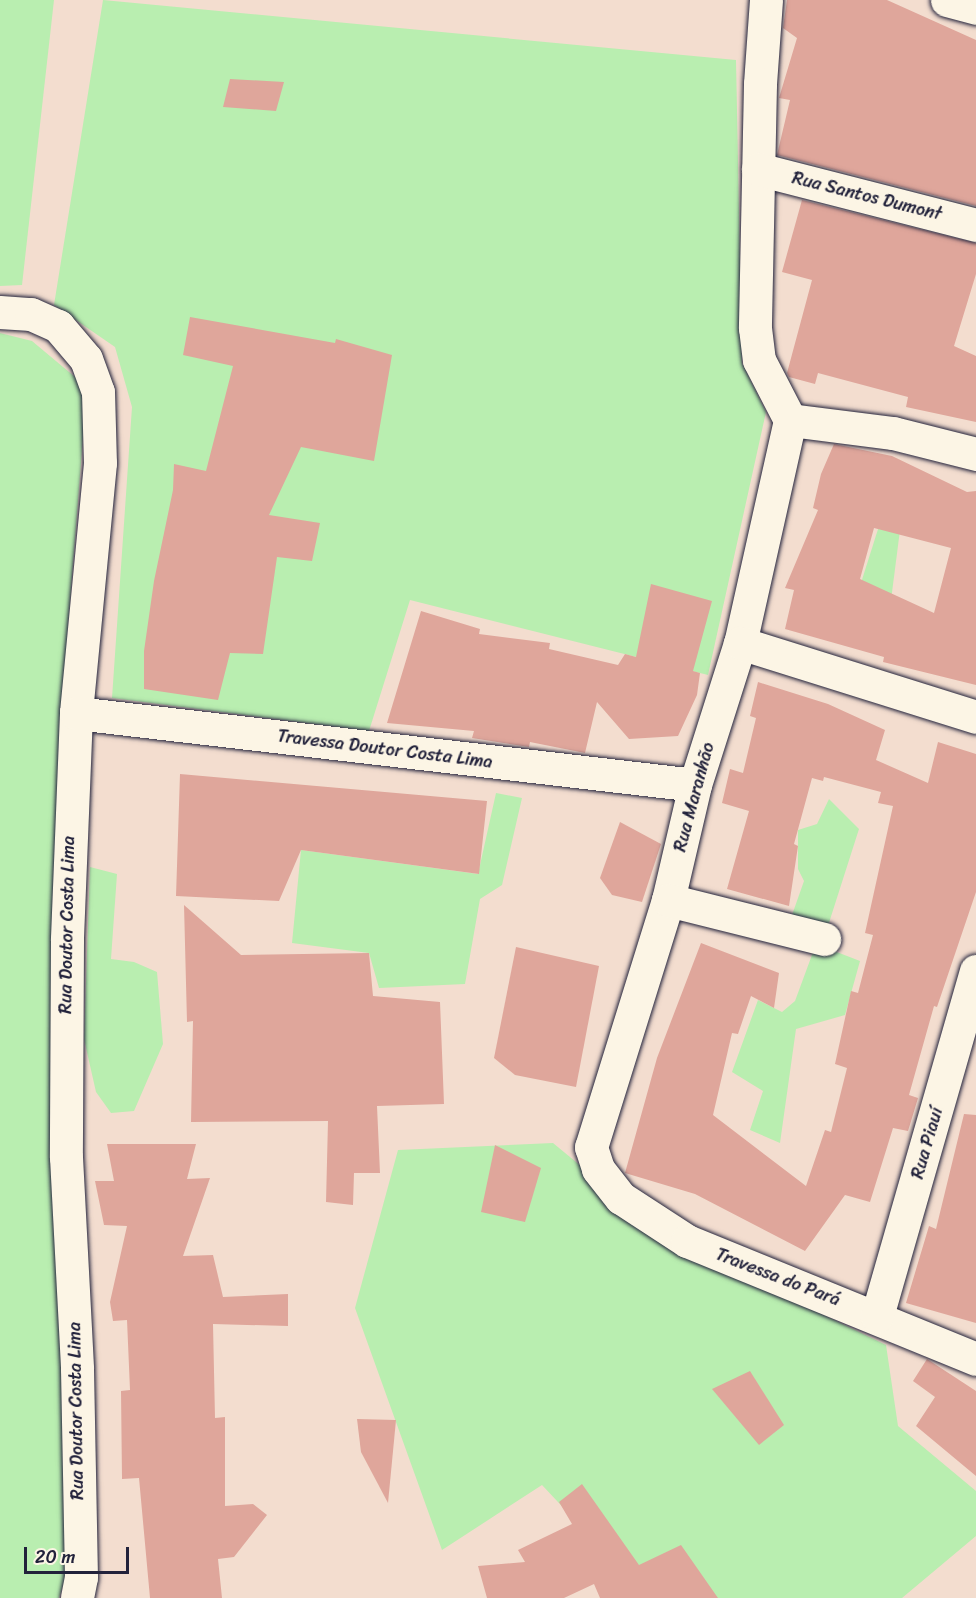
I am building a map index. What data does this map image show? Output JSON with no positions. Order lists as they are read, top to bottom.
{
  "streets": {
    "street": [
      "Rua Santos Dumont",
      "Travessa Doutor Costa Lima",
      "Rua Maranhão",
      "Rua Doutor Costa Lima",
      "Rua Piauí",
      "Travessa do Pará"
    ]
  },
  "crossings": [
    ["Travessa Doutor Costa Lima", "Rua Maranhão"],
    ["Travessa Doutor Costa Lima", "Rua Doutor Costa Lima"],
    ["Rua Maranhão", "Travessa do Pará"],
    ["Rua Piauí", "Travessa do Pará"]
  ],
  "scale_bar": "20 m"
}
